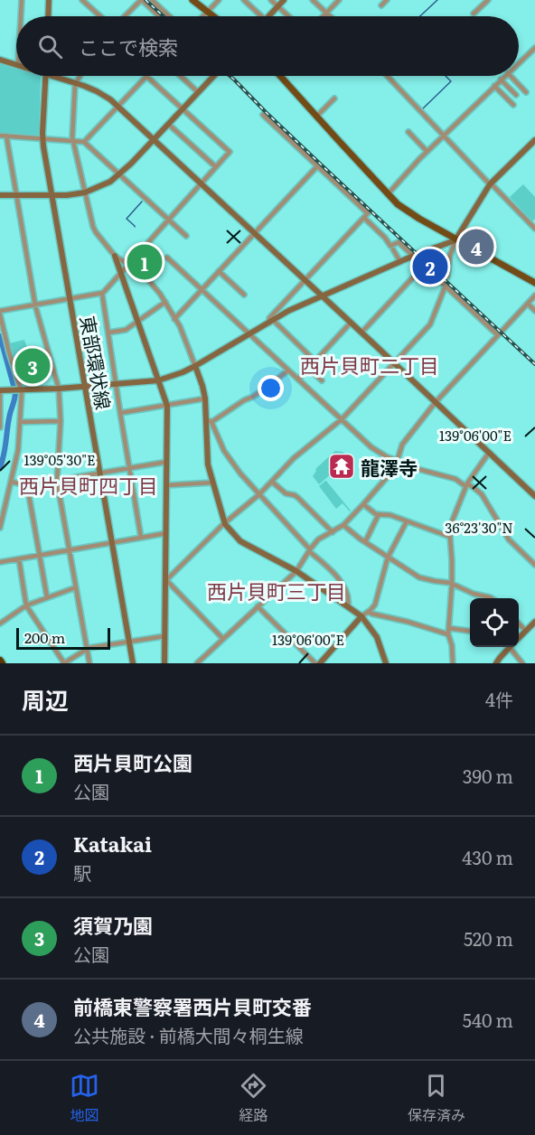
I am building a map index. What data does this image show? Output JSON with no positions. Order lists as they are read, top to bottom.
{
  "streets": {
    "street": ["東部環状線"]
  },
  "districts": ["西片貝町二丁目", "西片貝町四丁目", "西片貝町三丁目"],
  "places": {
    "temple": ["龍澤寺"]
  },
  "scale_bar": "200 m",
  "page": {
    "search": "ここで検索",
    "pins": [
      "4",
      "1",
      "2",
      "3"
    ],
    "scale": "200 m",
    "heading": ["周辺", "4件"],
    "list": [
      {
        "mark": "1",
        "name": "西片貝町公園",
        "note": "公園",
        "value": "390 m"
      },
      {
        "mark": "2",
        "name": "Katakai",
        "note": "駅",
        "value": "430 m"
      },
      {
        "mark": "3",
        "name": "須賀乃園",
        "note": "公園",
        "value": "520 m"
      },
      {
        "mark": "4",
        "name": "前橋東警察署西片貝町交番",
        "note": "公共施設 · 前橋大間々桐生線",
        "value": "540 m"
      }
    ],
    "nav": ["地図", "経路", "保存済み"]
  },
  "coordinates": ["139°06'00\"E", "139°05'30\"E", "36°23'30\"N"]
}
